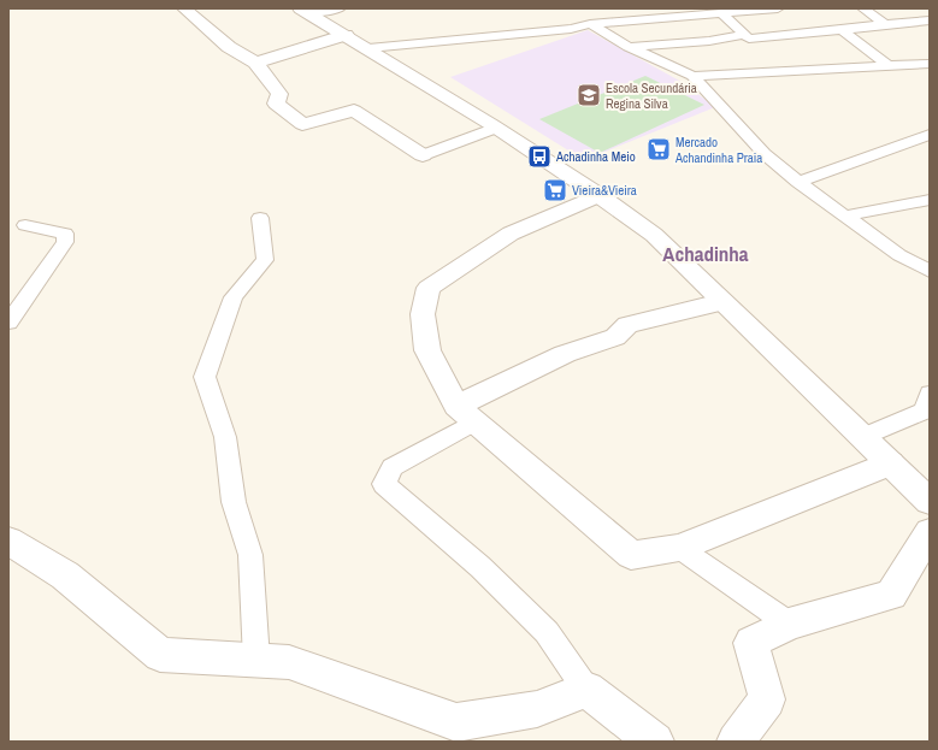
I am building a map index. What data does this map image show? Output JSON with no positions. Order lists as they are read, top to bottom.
{
  "districts": ["Achadinha"],
  "places": {
    "school or university": ["Escola Secundária Regina Silva"],
    "supermarket": ["Mercado Achandinha Praia", "Vieira&Vieira"],
    "bus stop": ["Achadinha Meio"]
  }
}
